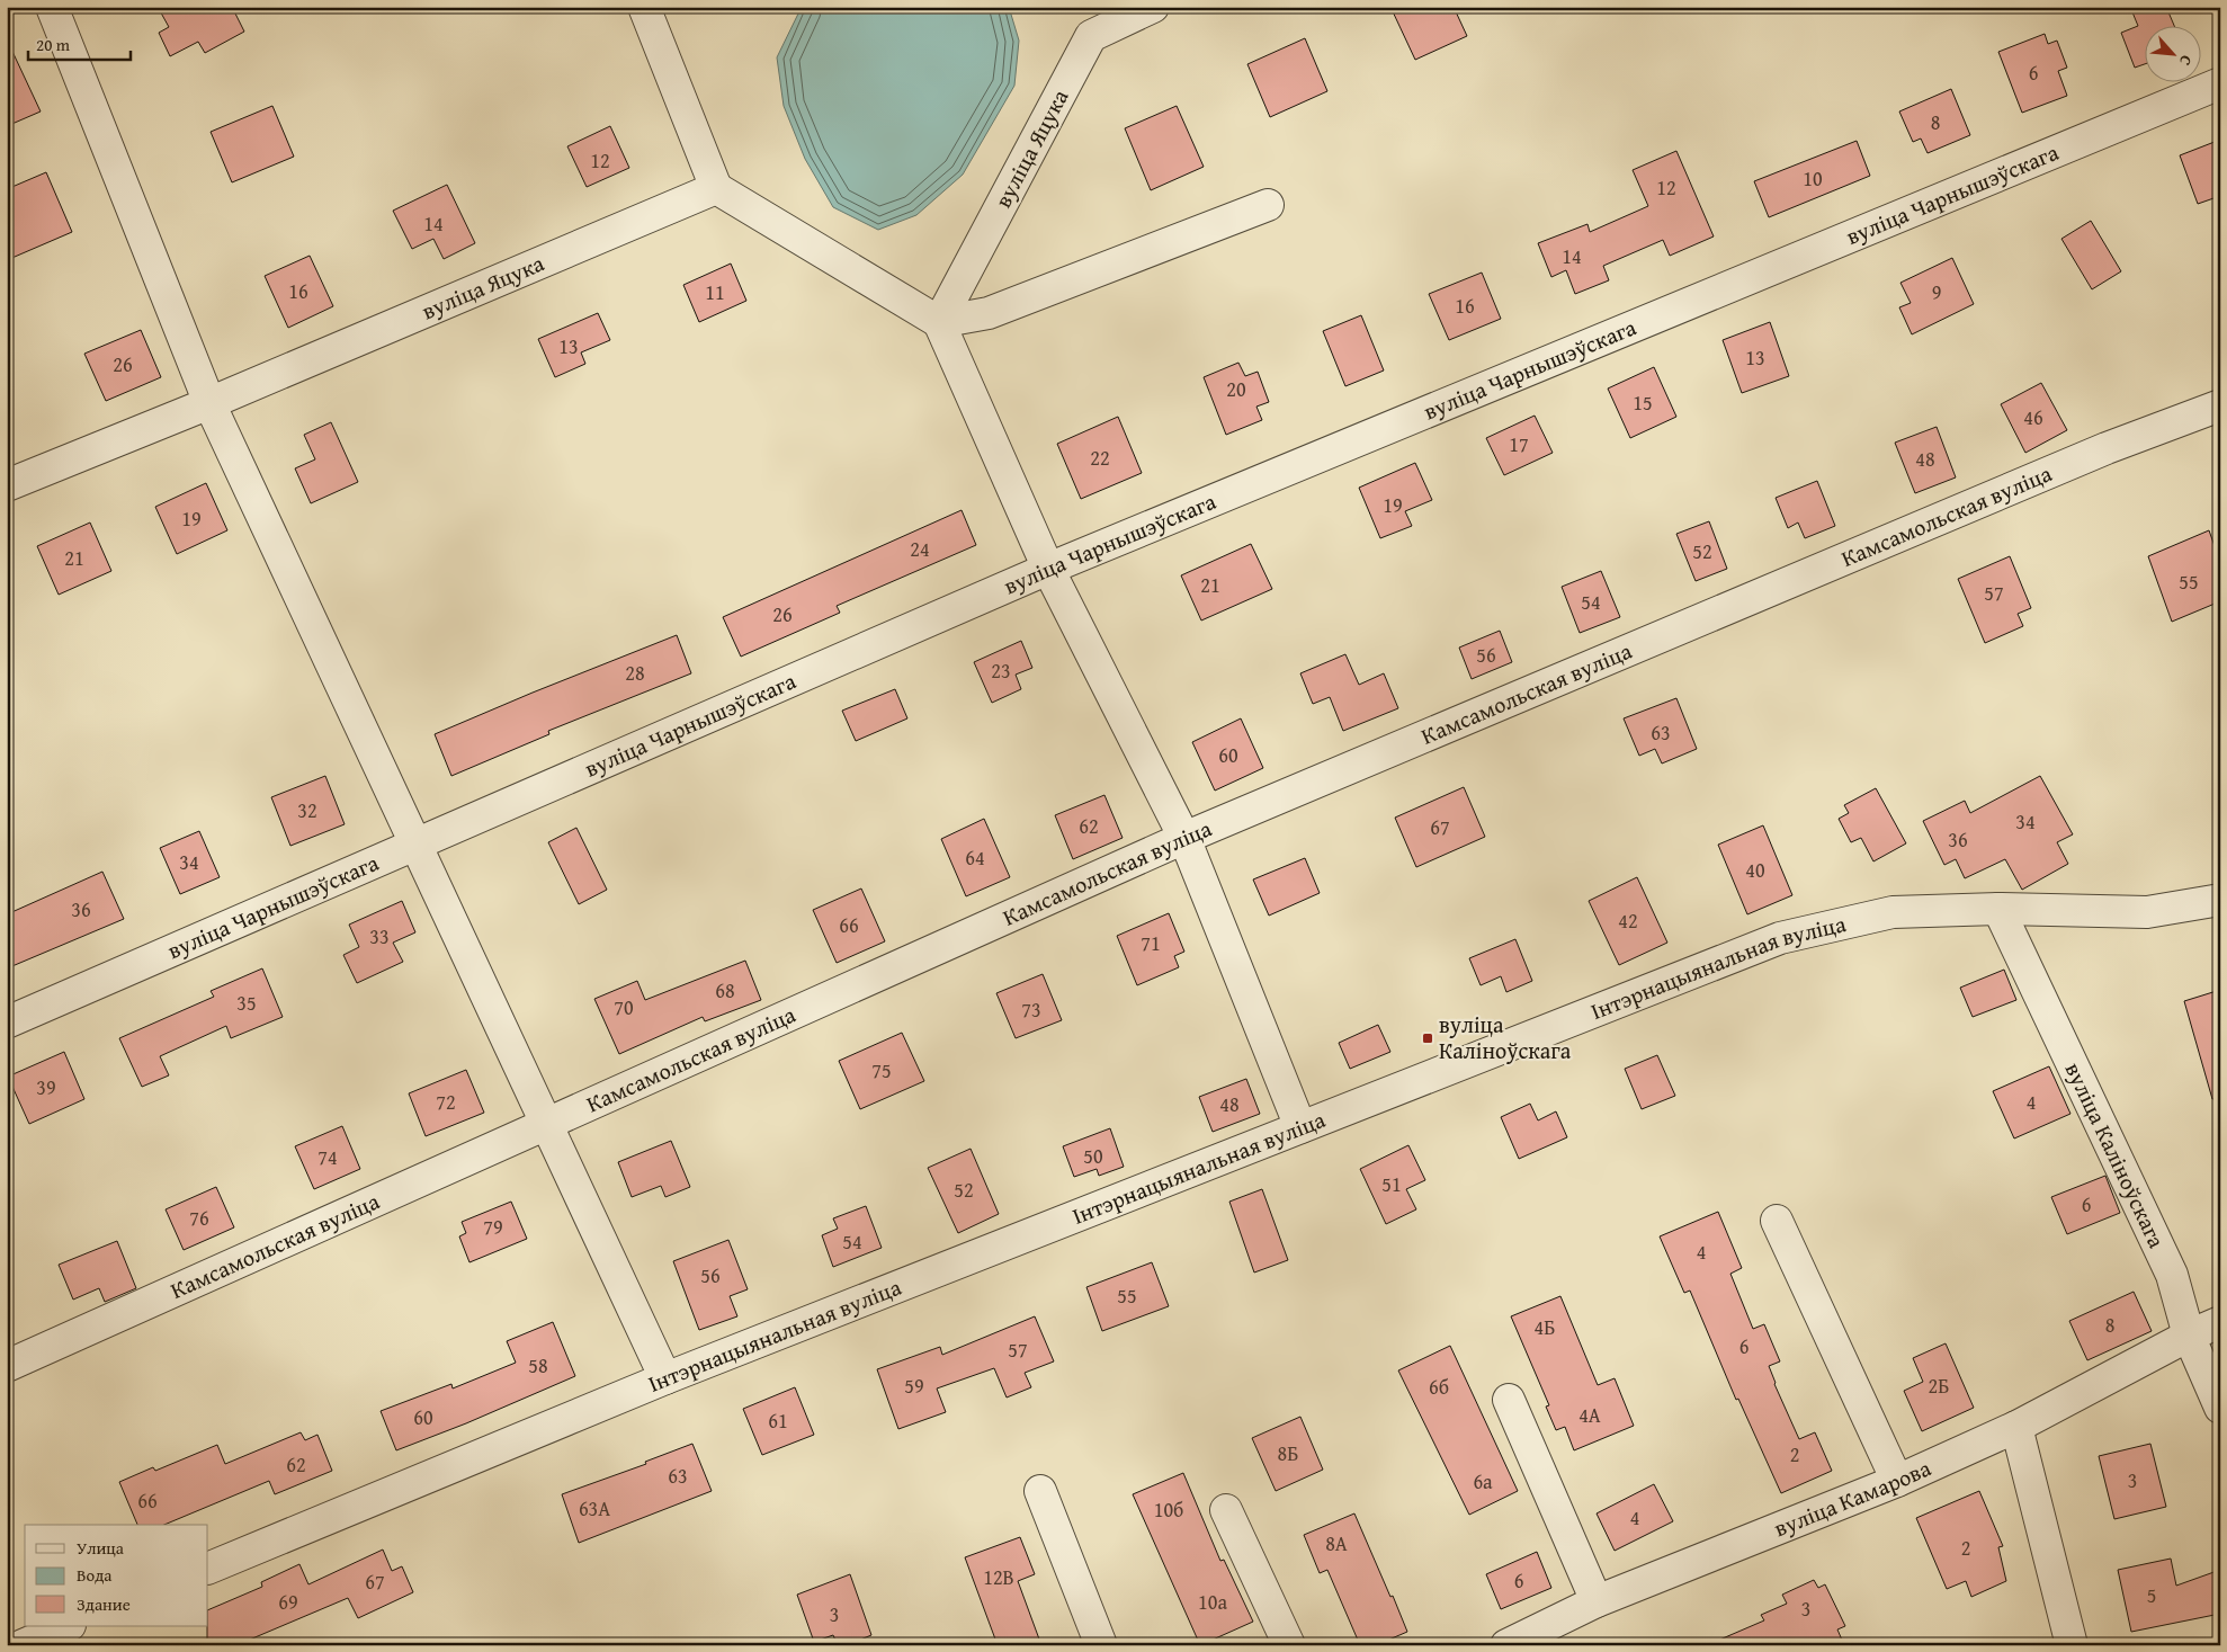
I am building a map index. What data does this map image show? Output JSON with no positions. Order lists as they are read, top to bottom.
{
  "streets": {
    "street": [
      "вуліца Яцука",
      "вуліца Чарнышэўскага",
      "Камсамольская вуліца",
      "Інтэрнацыянальная вуліца",
      "вуліца Каліноўскага",
      "вуліца Камарова"
    ]
  },
  "crossings": [
    ["Інтэрнацыянальная вуліца", "вуліца Каліноўскага"],
    ["вуліца Каліноўскага", "вуліца Камарова"]
  ],
  "places": {
    "transit": ["вуліца Каліноўскага"]
  },
  "house_numbers": [
    "6",
    "8",
    "12",
    "10",
    "12",
    "14",
    "14",
    "16",
    "11",
    "9",
    "16",
    "13",
    "13",
    "26",
    "20",
    "15",
    "46",
    "17",
    "22",
    "48",
    "19",
    "19",
    "24",
    "52",
    "21",
    "55",
    "21",
    "57",
    "54",
    "26",
    "56",
    "23",
    "28",
    "63",
    "60",
    "32",
    "34",
    "62",
    "67",
    "36",
    "64",
    "34",
    "40",
    "36",
    "42",
    "66",
    "33",
    "71",
    "68",
    "35",
    "70",
    "73",
    "75",
    "39",
    "72",
    "4",
    "48",
    "50",
    "74",
    "51",
    "52",
    "6",
    "76",
    "79",
    "54",
    "4",
    "56",
    "55",
    "8",
    "4Б",
    "6",
    "57",
    "58",
    "59",
    "2Б",
    "6б",
    "4А",
    "60",
    "61",
    "8Б",
    "2",
    "62",
    "63",
    "3",
    "6а",
    "66",
    "63А",
    "10б",
    "4",
    "8А",
    "2",
    "12В",
    "6",
    "67",
    "5",
    "69",
    "10а",
    "3",
    "3"
  ],
  "legend": ["Улица", "Вода", "Здание"],
  "scale_bar": "20 m",
  "north": "bottom right"
}
